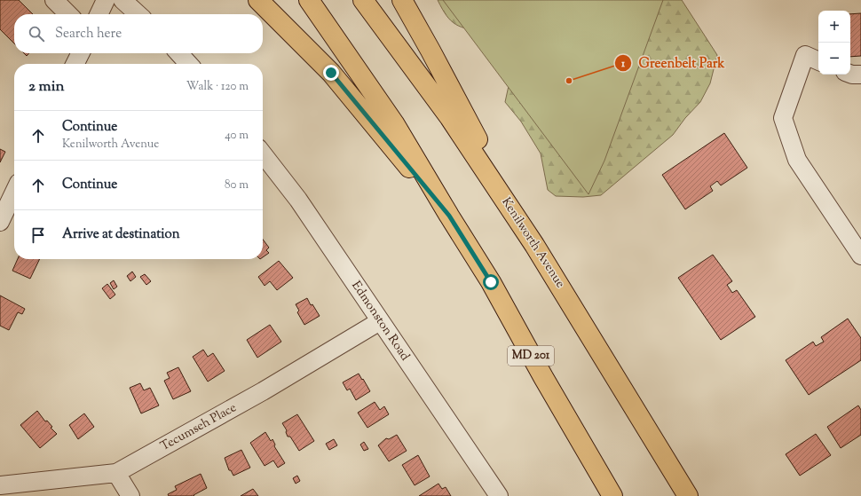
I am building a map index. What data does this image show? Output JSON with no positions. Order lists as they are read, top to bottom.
{
  "streets": {
    "main road": ["Kenilworth Avenue", "MD 201"],
    "street": ["Edmonston Road", "Tecumseh Place"]
  },
  "crossings": [
    ["Edmonston Road", "Tecumseh Place"]
  ],
  "places": ["Greenbelt Park"],
  "page": {
    "map_buttons": ["+", "−"],
    "search": "Search here",
    "heading": ["2 min", "Walk · 120 m"],
    "list": [
      ["Continue", "Kenilworth Avenue", "40 m"],
      ["Continue", "80 m"],
      "Arrive at destination"
    ]
  }
}
